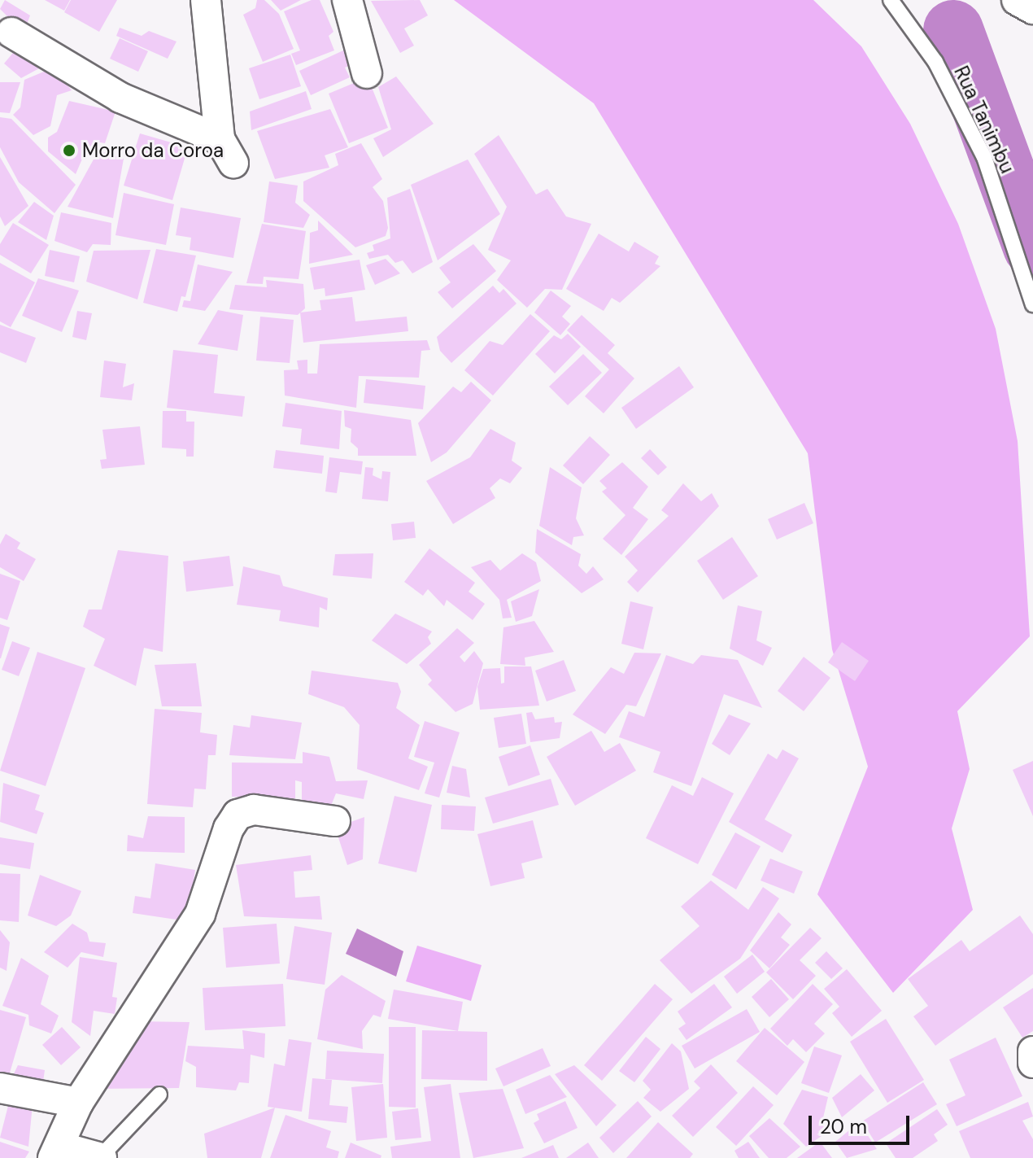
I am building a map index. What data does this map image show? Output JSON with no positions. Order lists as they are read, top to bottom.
{
  "streets": {
    "lane": ["Rua Tanimbu"]
  },
  "places": ["Morro da Coroa"],
  "scale_bar": "20 m"
}
